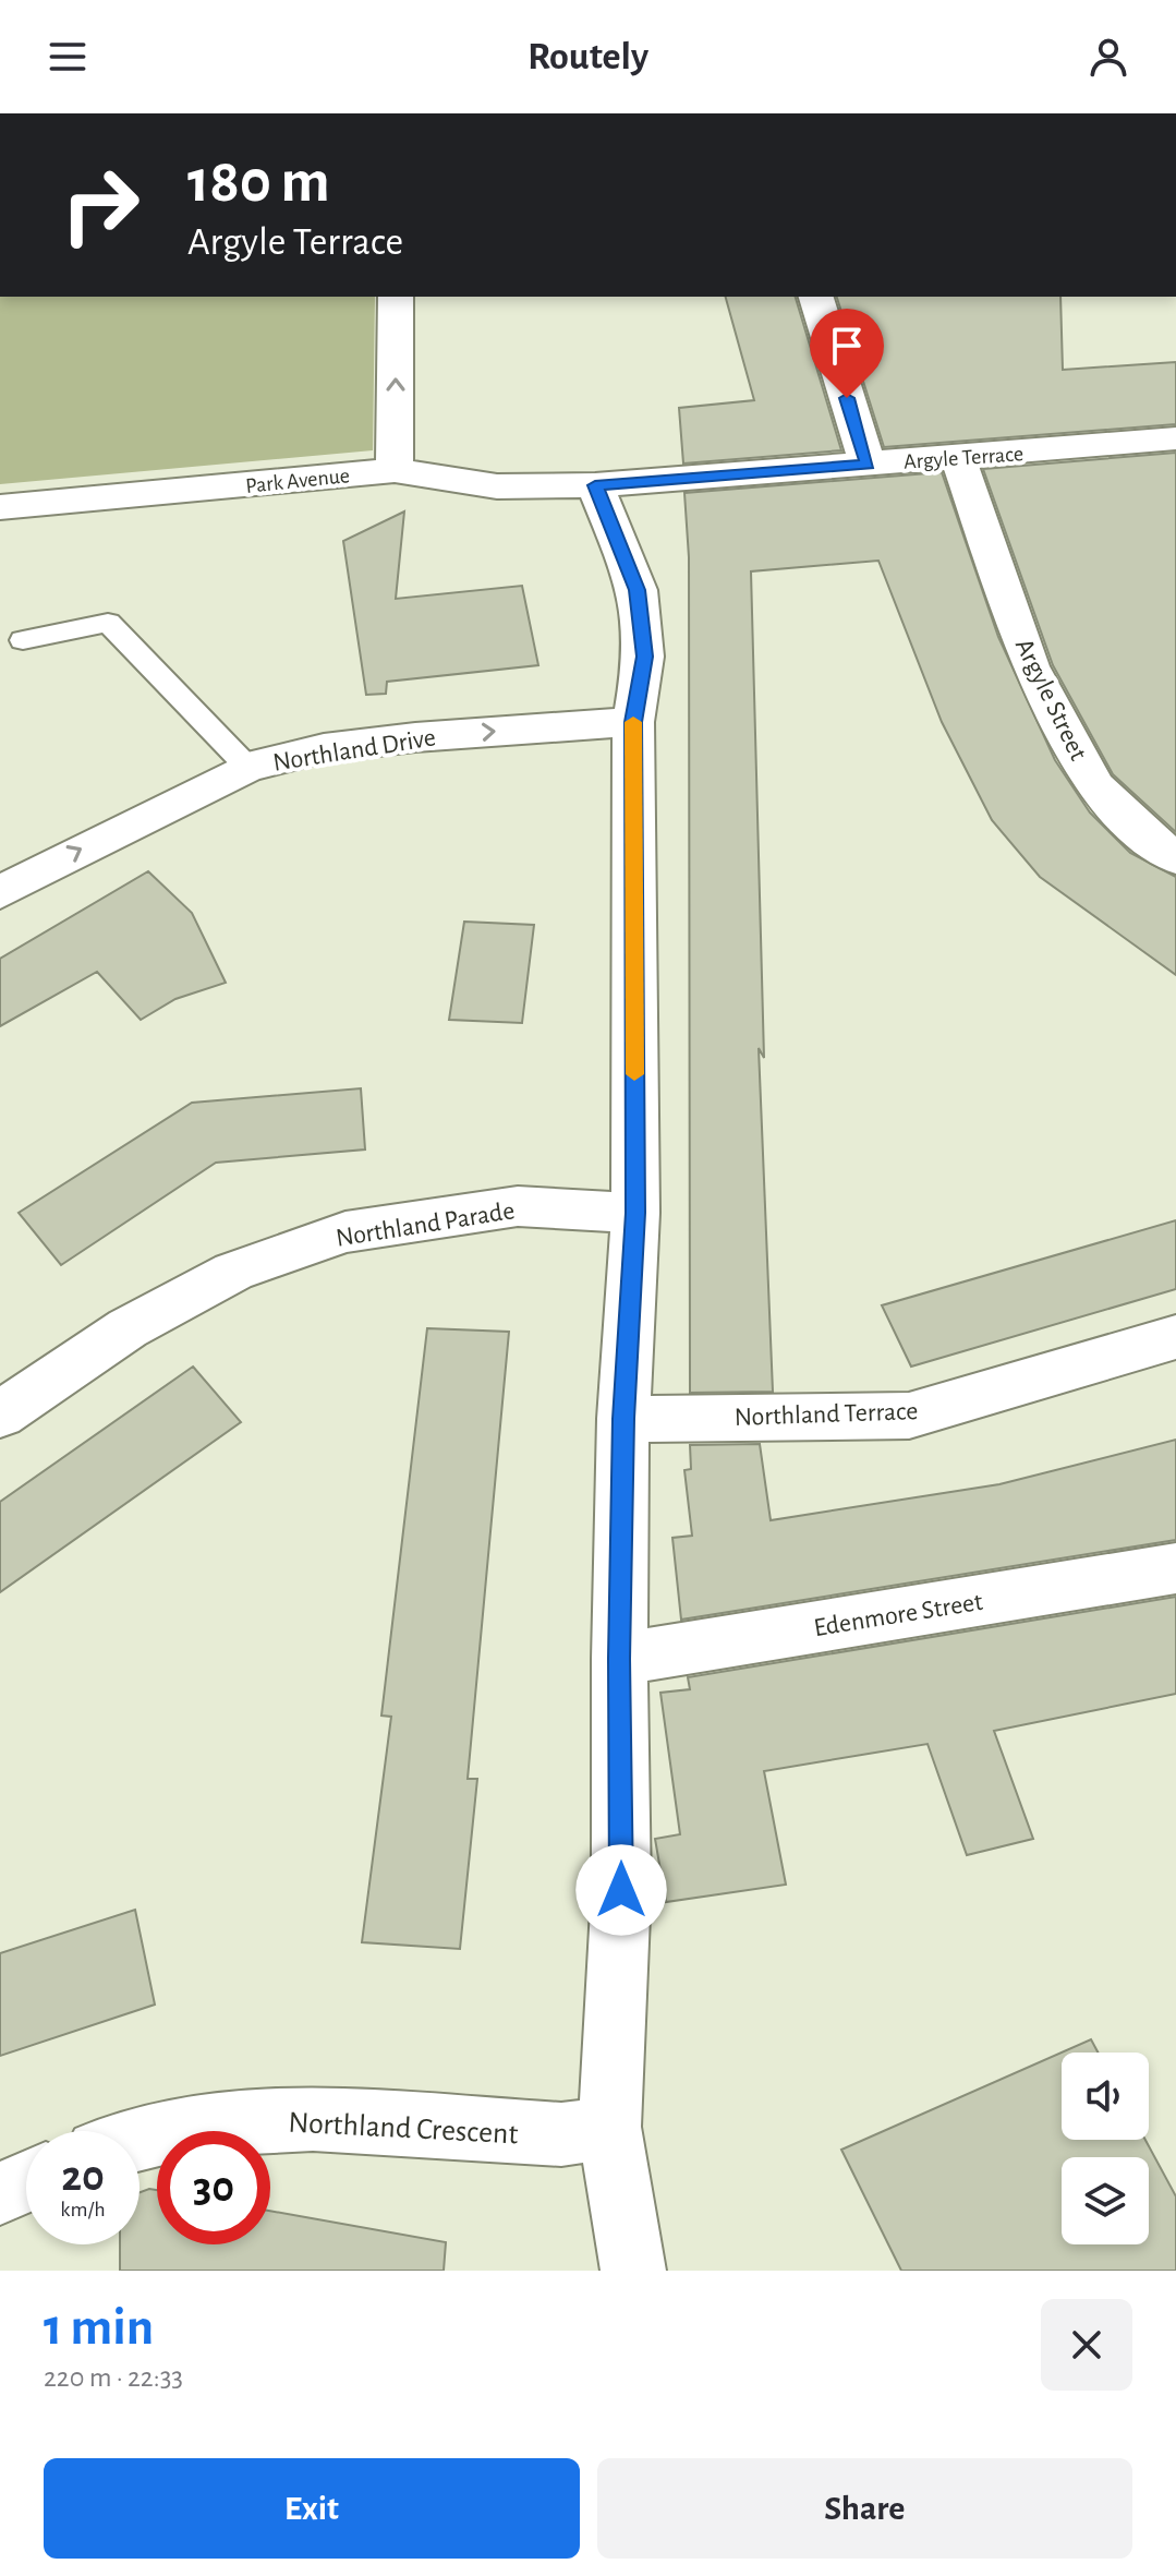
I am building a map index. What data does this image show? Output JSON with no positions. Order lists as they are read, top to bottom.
{
  "streets": {
    "street": [
      "Argyle Terrace",
      "Park Avenue",
      "Argyle Street",
      "Northland Drive",
      "Northland Parade",
      "Northland Terrace",
      "Edenmore Street",
      "Northland Crescent"
    ]
  },
  "crossings": [
    ["Argyle Terrace", "Park Avenue"],
    ["Argyle Terrace", "Argyle Street"]
  ],
  "one_way": ["Northland Drive"],
  "page": {
    "header": "Routely",
    "turn": ["180 m", "Argyle Terrace"],
    "speed": "20 km/h",
    "limit": "30",
    "heading": ["1 min", "220 m · 22:33"],
    "buttons": ["Exit", "Share"]
  }
}
